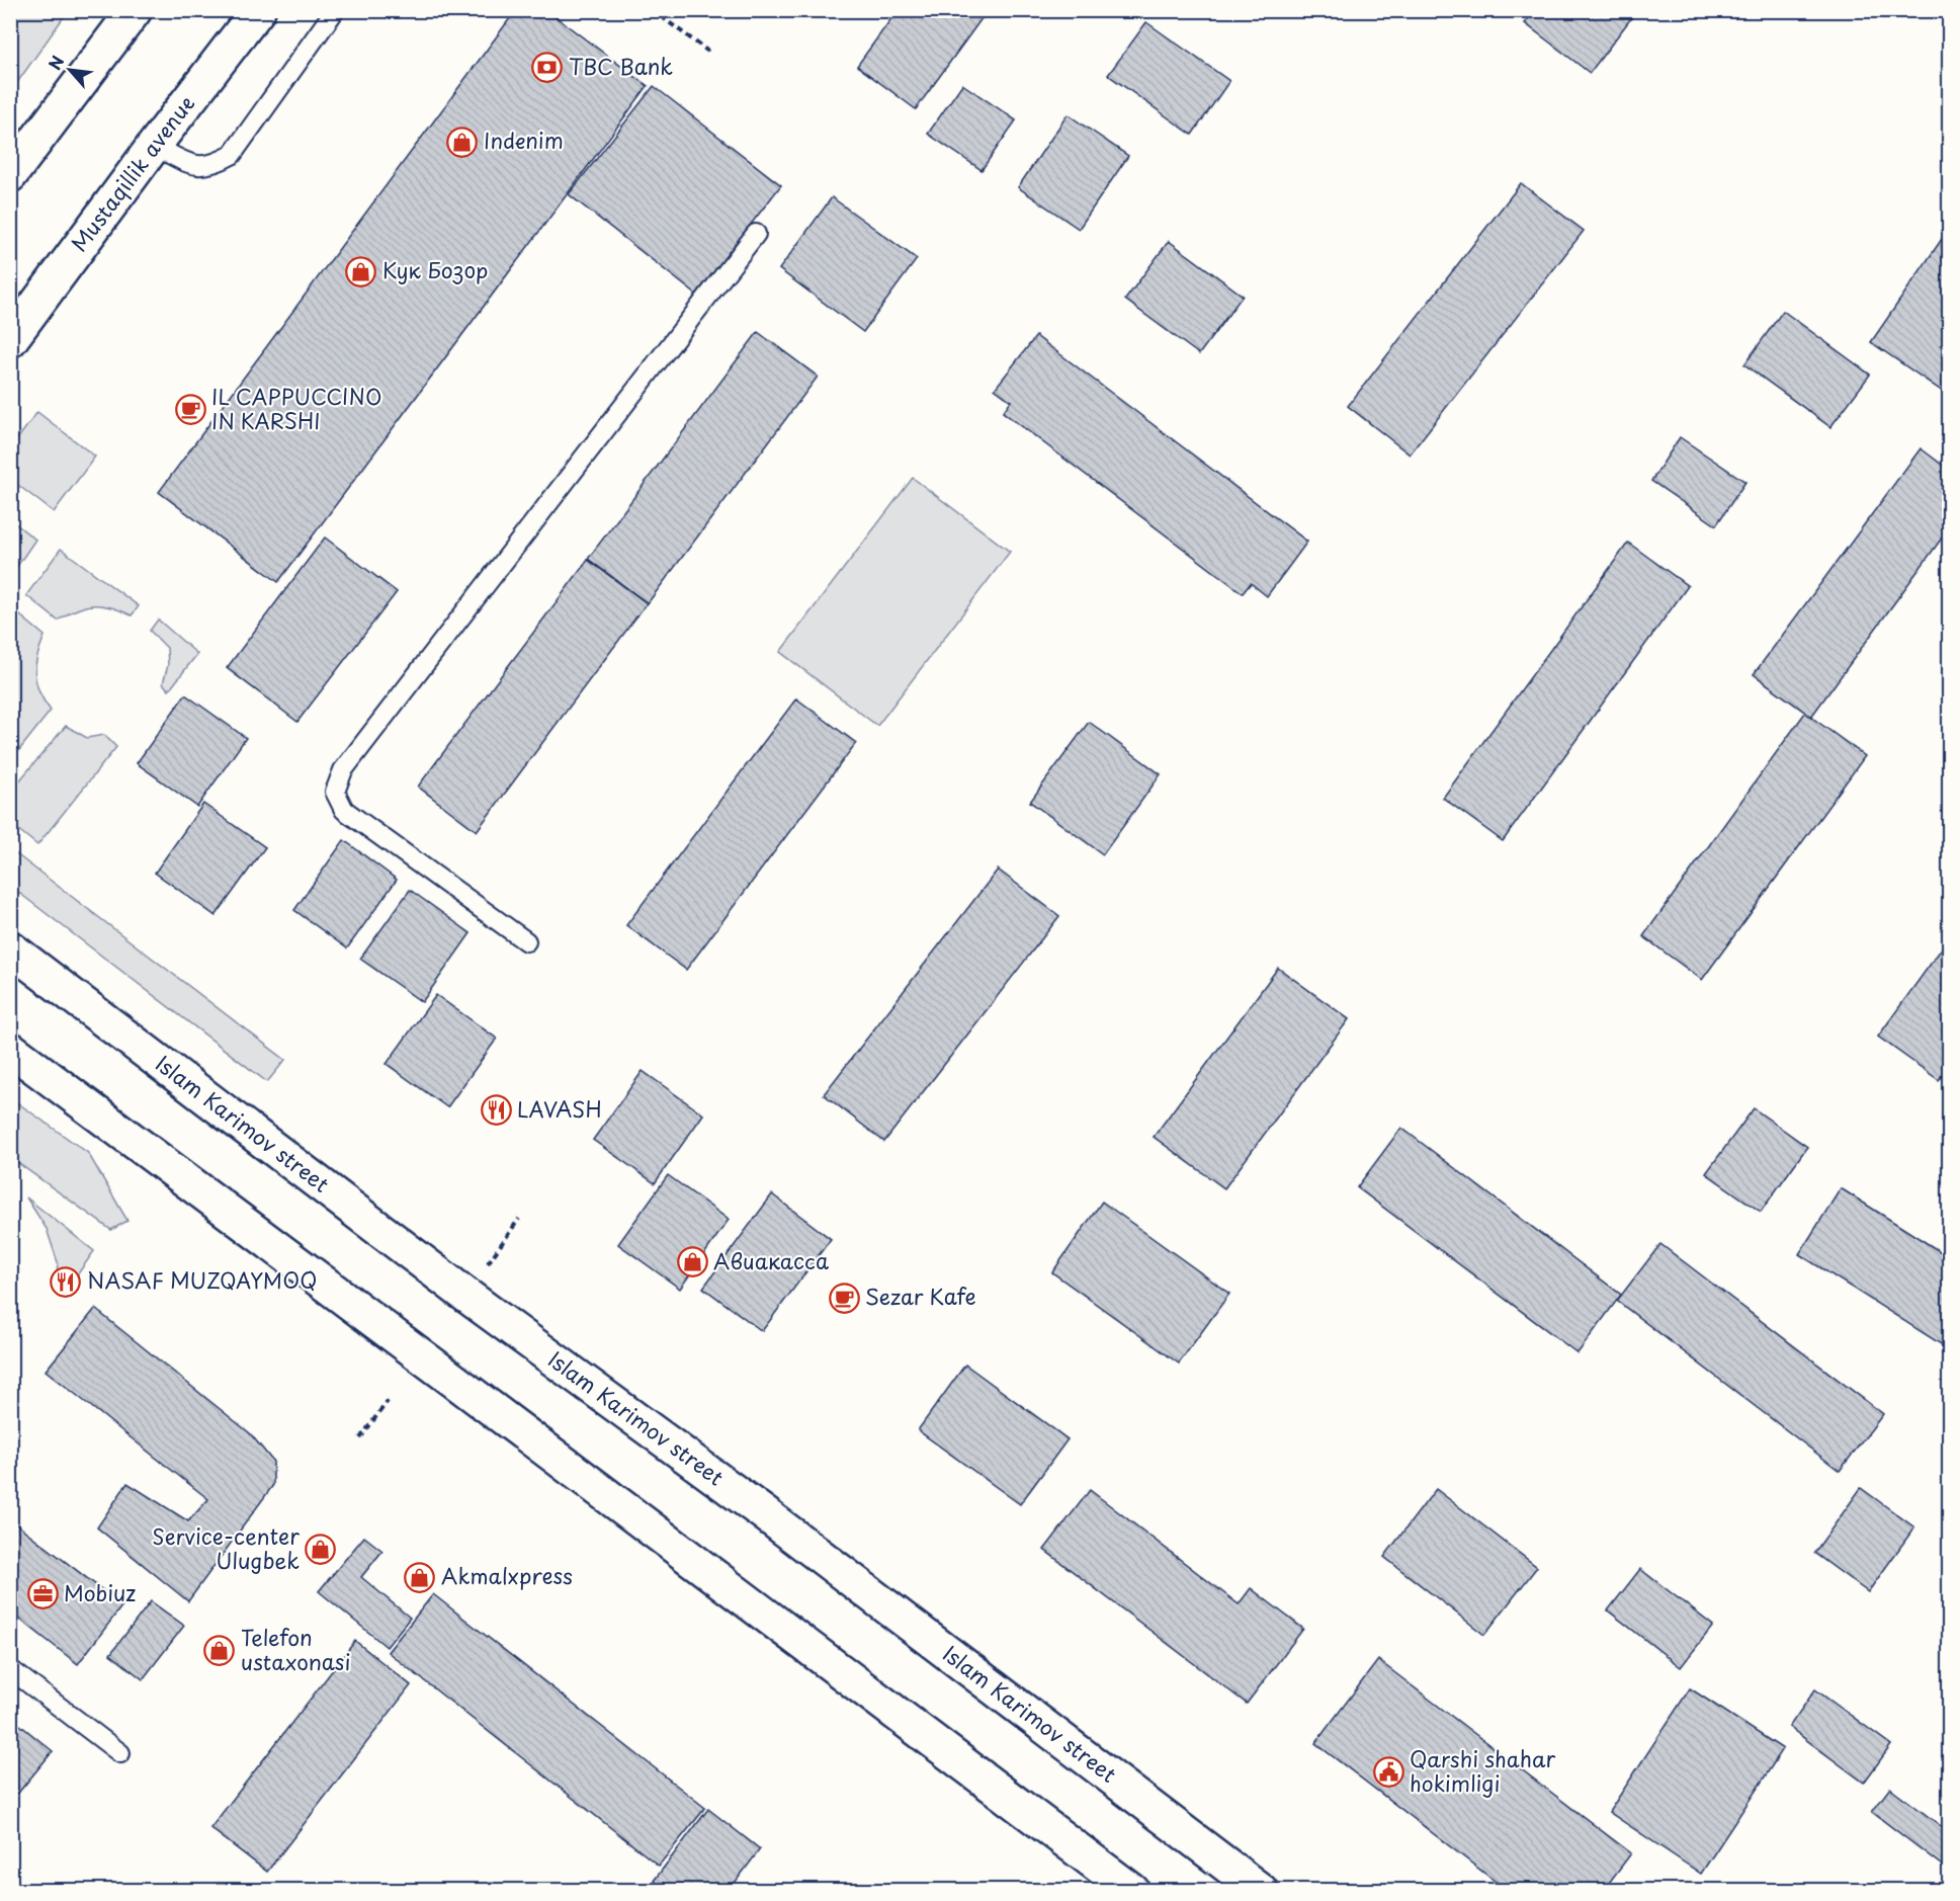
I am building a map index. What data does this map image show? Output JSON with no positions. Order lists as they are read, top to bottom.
{
  "streets": {
    "main road": ["Mustaqillik avenue", "Islam Karimov street"]
  },
  "places": {
    "bank": ["TBC Bank"],
    "shop": [
      "Indenim",
      "Кук Бозор",
      "Авиакасса",
      "Service-center Ulugbek",
      "Akmalxpress",
      "Telefon ustaxonasi"
    ],
    "cafe": ["IL CAPPUCCINO IN KARSHI", "Sezar Kafe"],
    "restaurant": ["LAVASH", "NASAF MUZQAYMOQ"],
    "office": ["Mobiuz"],
    "public building": ["Qarshi shahar hokimligi"]
  },
  "north": "top left"
}
